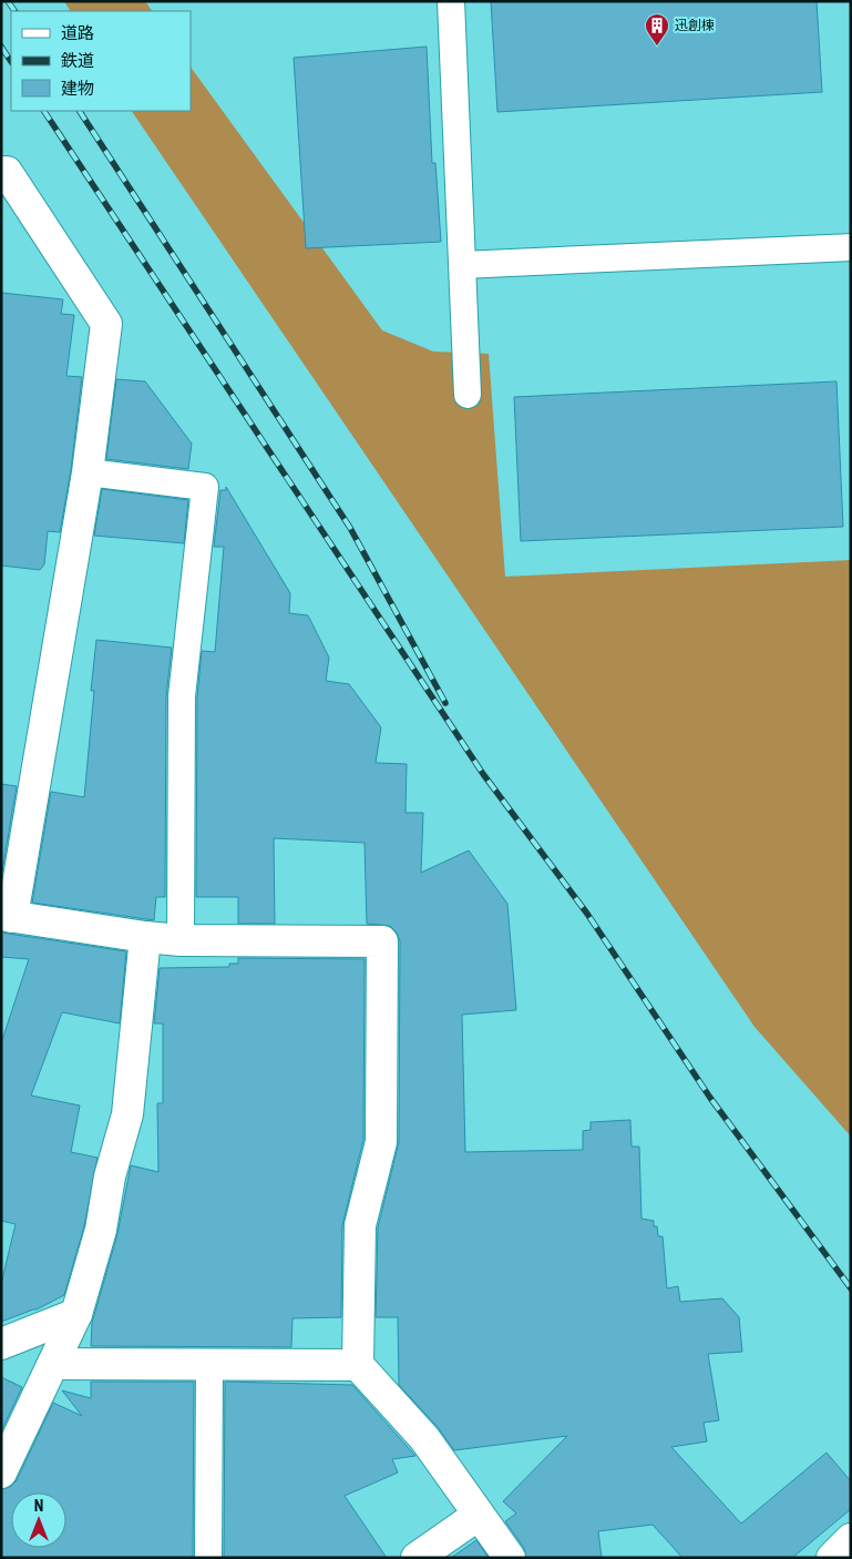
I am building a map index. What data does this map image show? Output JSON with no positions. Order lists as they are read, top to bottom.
{
  "places": {
    "building": ["迅創棟"]
  },
  "legend": ["道路", "鉄道", "建物"],
  "north": "top"
}
